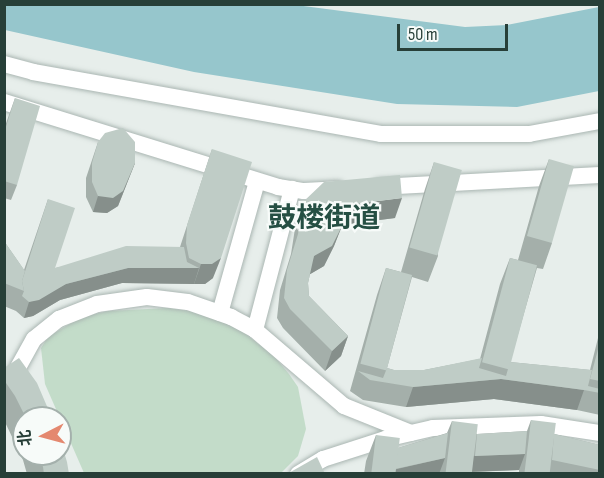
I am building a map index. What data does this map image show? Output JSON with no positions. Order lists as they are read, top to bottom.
{
  "districts": ["鼓楼街道"],
  "scale_bar": "50 m",
  "north": "left"
}
